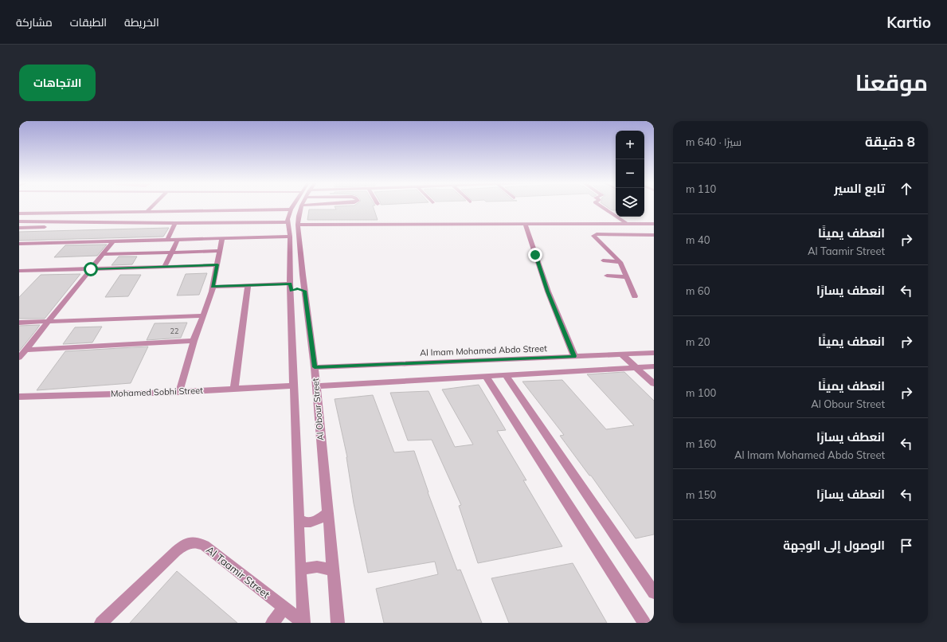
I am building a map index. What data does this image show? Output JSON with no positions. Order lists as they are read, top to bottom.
{
  "streets": {
    "street": [
      "Al Imam Mohamed Abdo Street",
      "Mohamed Sobhi Street",
      "Al Obour Street",
      "Al Taamir Street"
    ]
  },
  "crossings": [
    ["Al Imam Mohamed Abdo Street", "Al Obour Street"],
    ["Mohamed Sobhi Street", "Al Obour Street"],
    ["Al Obour Street", "Al Taamir Street"]
  ],
  "house_numbers": ["22"],
  "page": {
    "header": "Kartio",
    "nav": ["الخريطة", "الطبقات", "مشاركة"],
    "title": "موقعنا",
    "buttons": "الاتجاهات",
    "heading": ["8 دقيقة", "سيرًا · 640 m"],
    "map_buttons": ["+", "−"],
    "list": [
      ["تابع السير", "110 m"],
      ["انعطف يمينًا", "Al Taamir Street", "40 m"],
      ["انعطف يسارًا", "60 m"],
      ["انعطف يمينًا", "20 m"],
      ["انعطف يمينًا", "Al Obour Street", "100 m"],
      ["انعطف يسارًا", "Al Imam Mohamed Abdo Street", "160 m"],
      ["انعطف يسارًا", "150 m"],
      "الوصول إلى الوجهة"
    ]
  }
}
